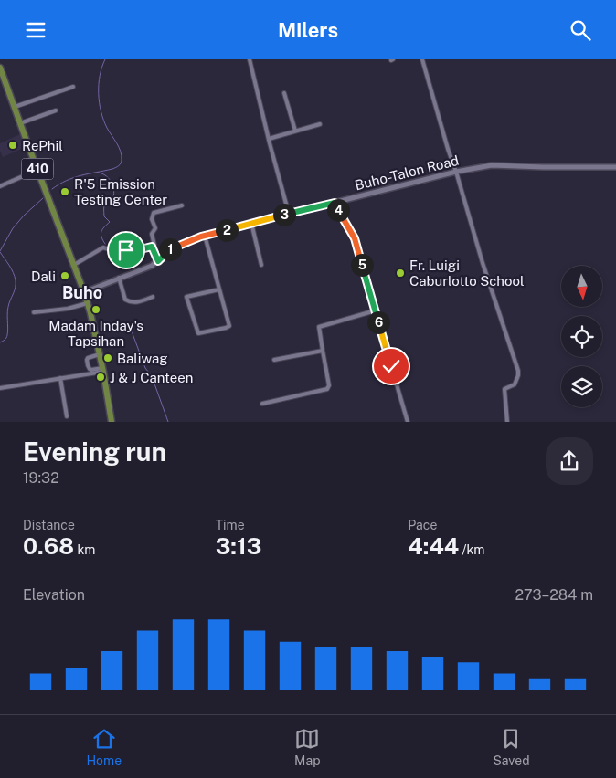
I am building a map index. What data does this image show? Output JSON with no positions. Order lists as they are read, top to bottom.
{
  "streets": {
    "main road": ["410"],
    "street": ["Buho-Talon Road"]
  },
  "crossings": [
    ["410", "Buho-Talon Road"]
  ],
  "districts": ["Buho"],
  "places": [
    "RePhil",
    "R'5 Emission Testing Center",
    "Fr. Luigi Caburlotto School",
    "Dali",
    "Madam Inday's Tapsihan",
    "Baliwag",
    "J & J Canteen"
  ],
  "north": "bottom",
  "page": {
    "header": "Milers",
    "pins": [
      "4",
      "3",
      "2",
      "1",
      "5",
      "6"
    ],
    "heading": ["Evening run", "19:32"],
    "stats": [
      ["Distance", "0.68 km"],
      ["Time", "3:13"],
      ["Pace", "4:44 /km"]
    ],
    "chart": ["Elevation", "273–284 m"],
    "tabs": ["Home", "Map", "Saved"]
  }
}
